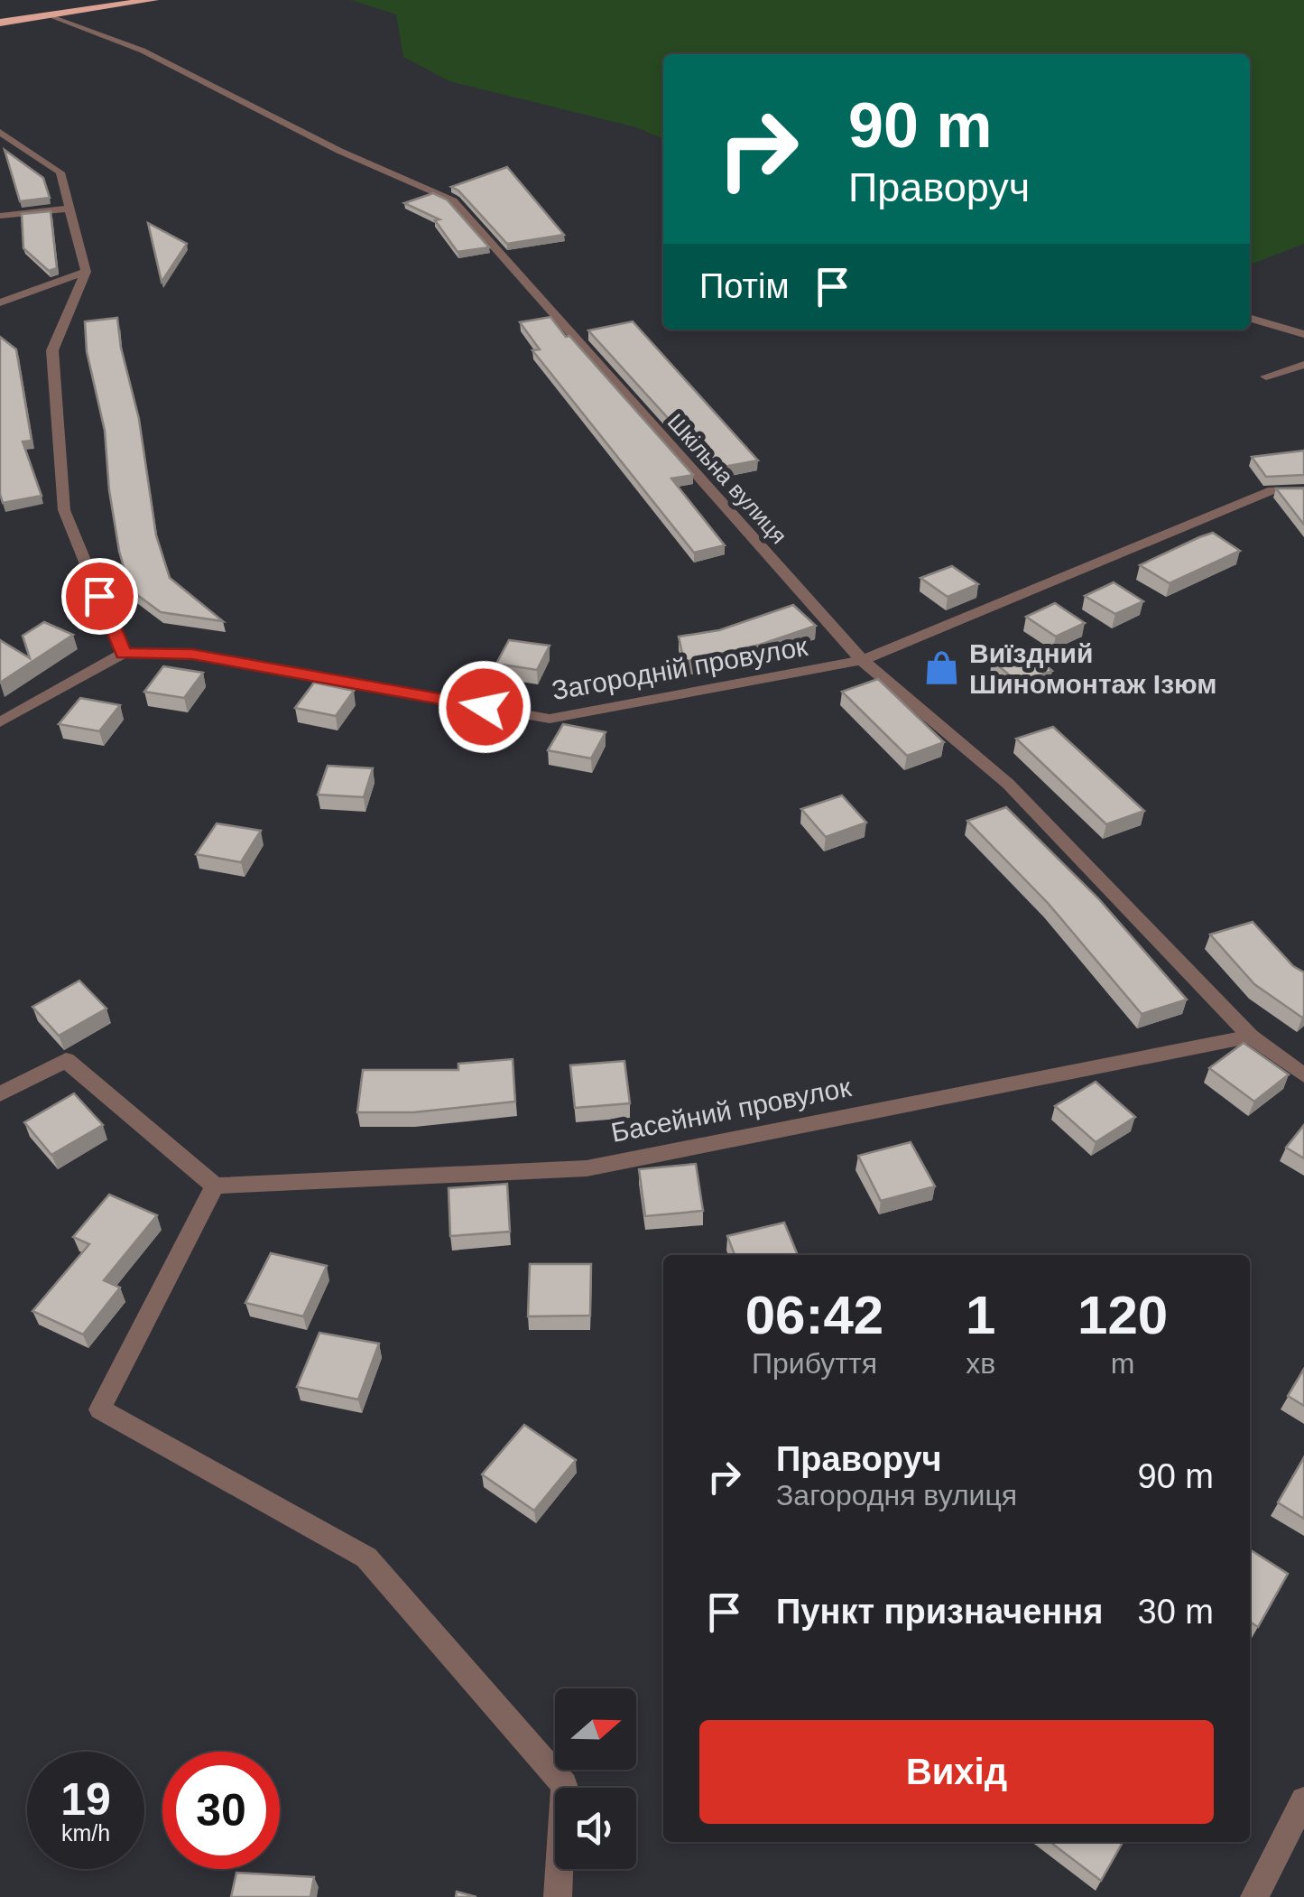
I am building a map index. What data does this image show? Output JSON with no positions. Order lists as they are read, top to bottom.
{
  "streets": {
    "street": ["Шкільна вулиця", "Загородній провулок", "Басейний провулок"]
  },
  "crossings": [
    ["Шкільна вулиця", "Загородній провулок"],
    ["Шкільна вулиця", "Басейний провулок"]
  ],
  "places": {
    "shop": ["Виїздний Шиномонтаж Ізюм"]
  },
  "north": "right",
  "page": {
    "turn": ["90 m", "Праворуч"],
    "then": "Потім",
    "eta": [
      "06:42",
      "Прибуття",
      "1",
      "хв",
      "120",
      "m"
    ],
    "list": [
      {
        "name": "Праворуч",
        "note": "Загородня вулиця",
        "value": "90 m"
      },
      {
        "name": "Пункт призначення",
        "value": "30 m"
      }
    ],
    "buttons": "Вихід",
    "speed": "19 km/h",
    "limit": "30"
  }
}
